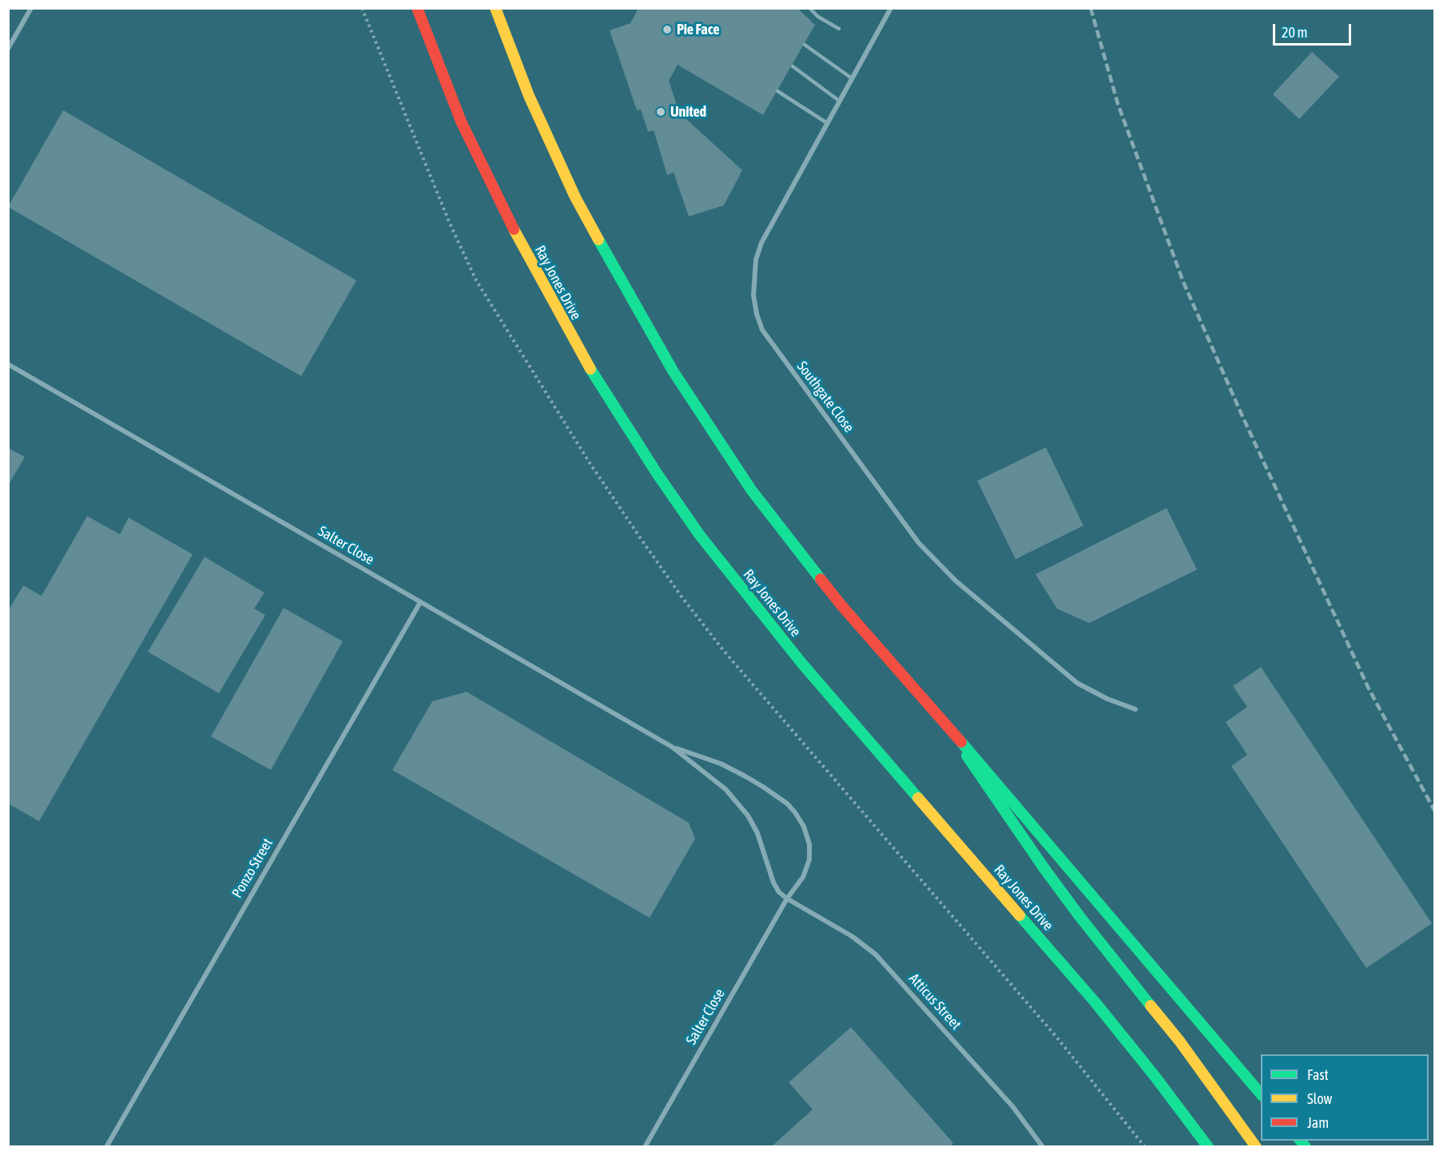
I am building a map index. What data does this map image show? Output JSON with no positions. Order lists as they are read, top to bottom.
{
  "streets": {
    "main road": ["Ray Jones Drive"],
    "street": [
      "Southgate Close",
      "Salter Close",
      "Ponzo Street",
      "Atticus Street"
    ]
  },
  "crossings": [
    ["Salter Close", "Ponzo Street"],
    ["Salter Close", "Atticus Street"]
  ],
  "places": ["Pie Face", "United"],
  "legend": ["Fast", "Slow", "Jam"],
  "scale_bar": "20 m"
}
